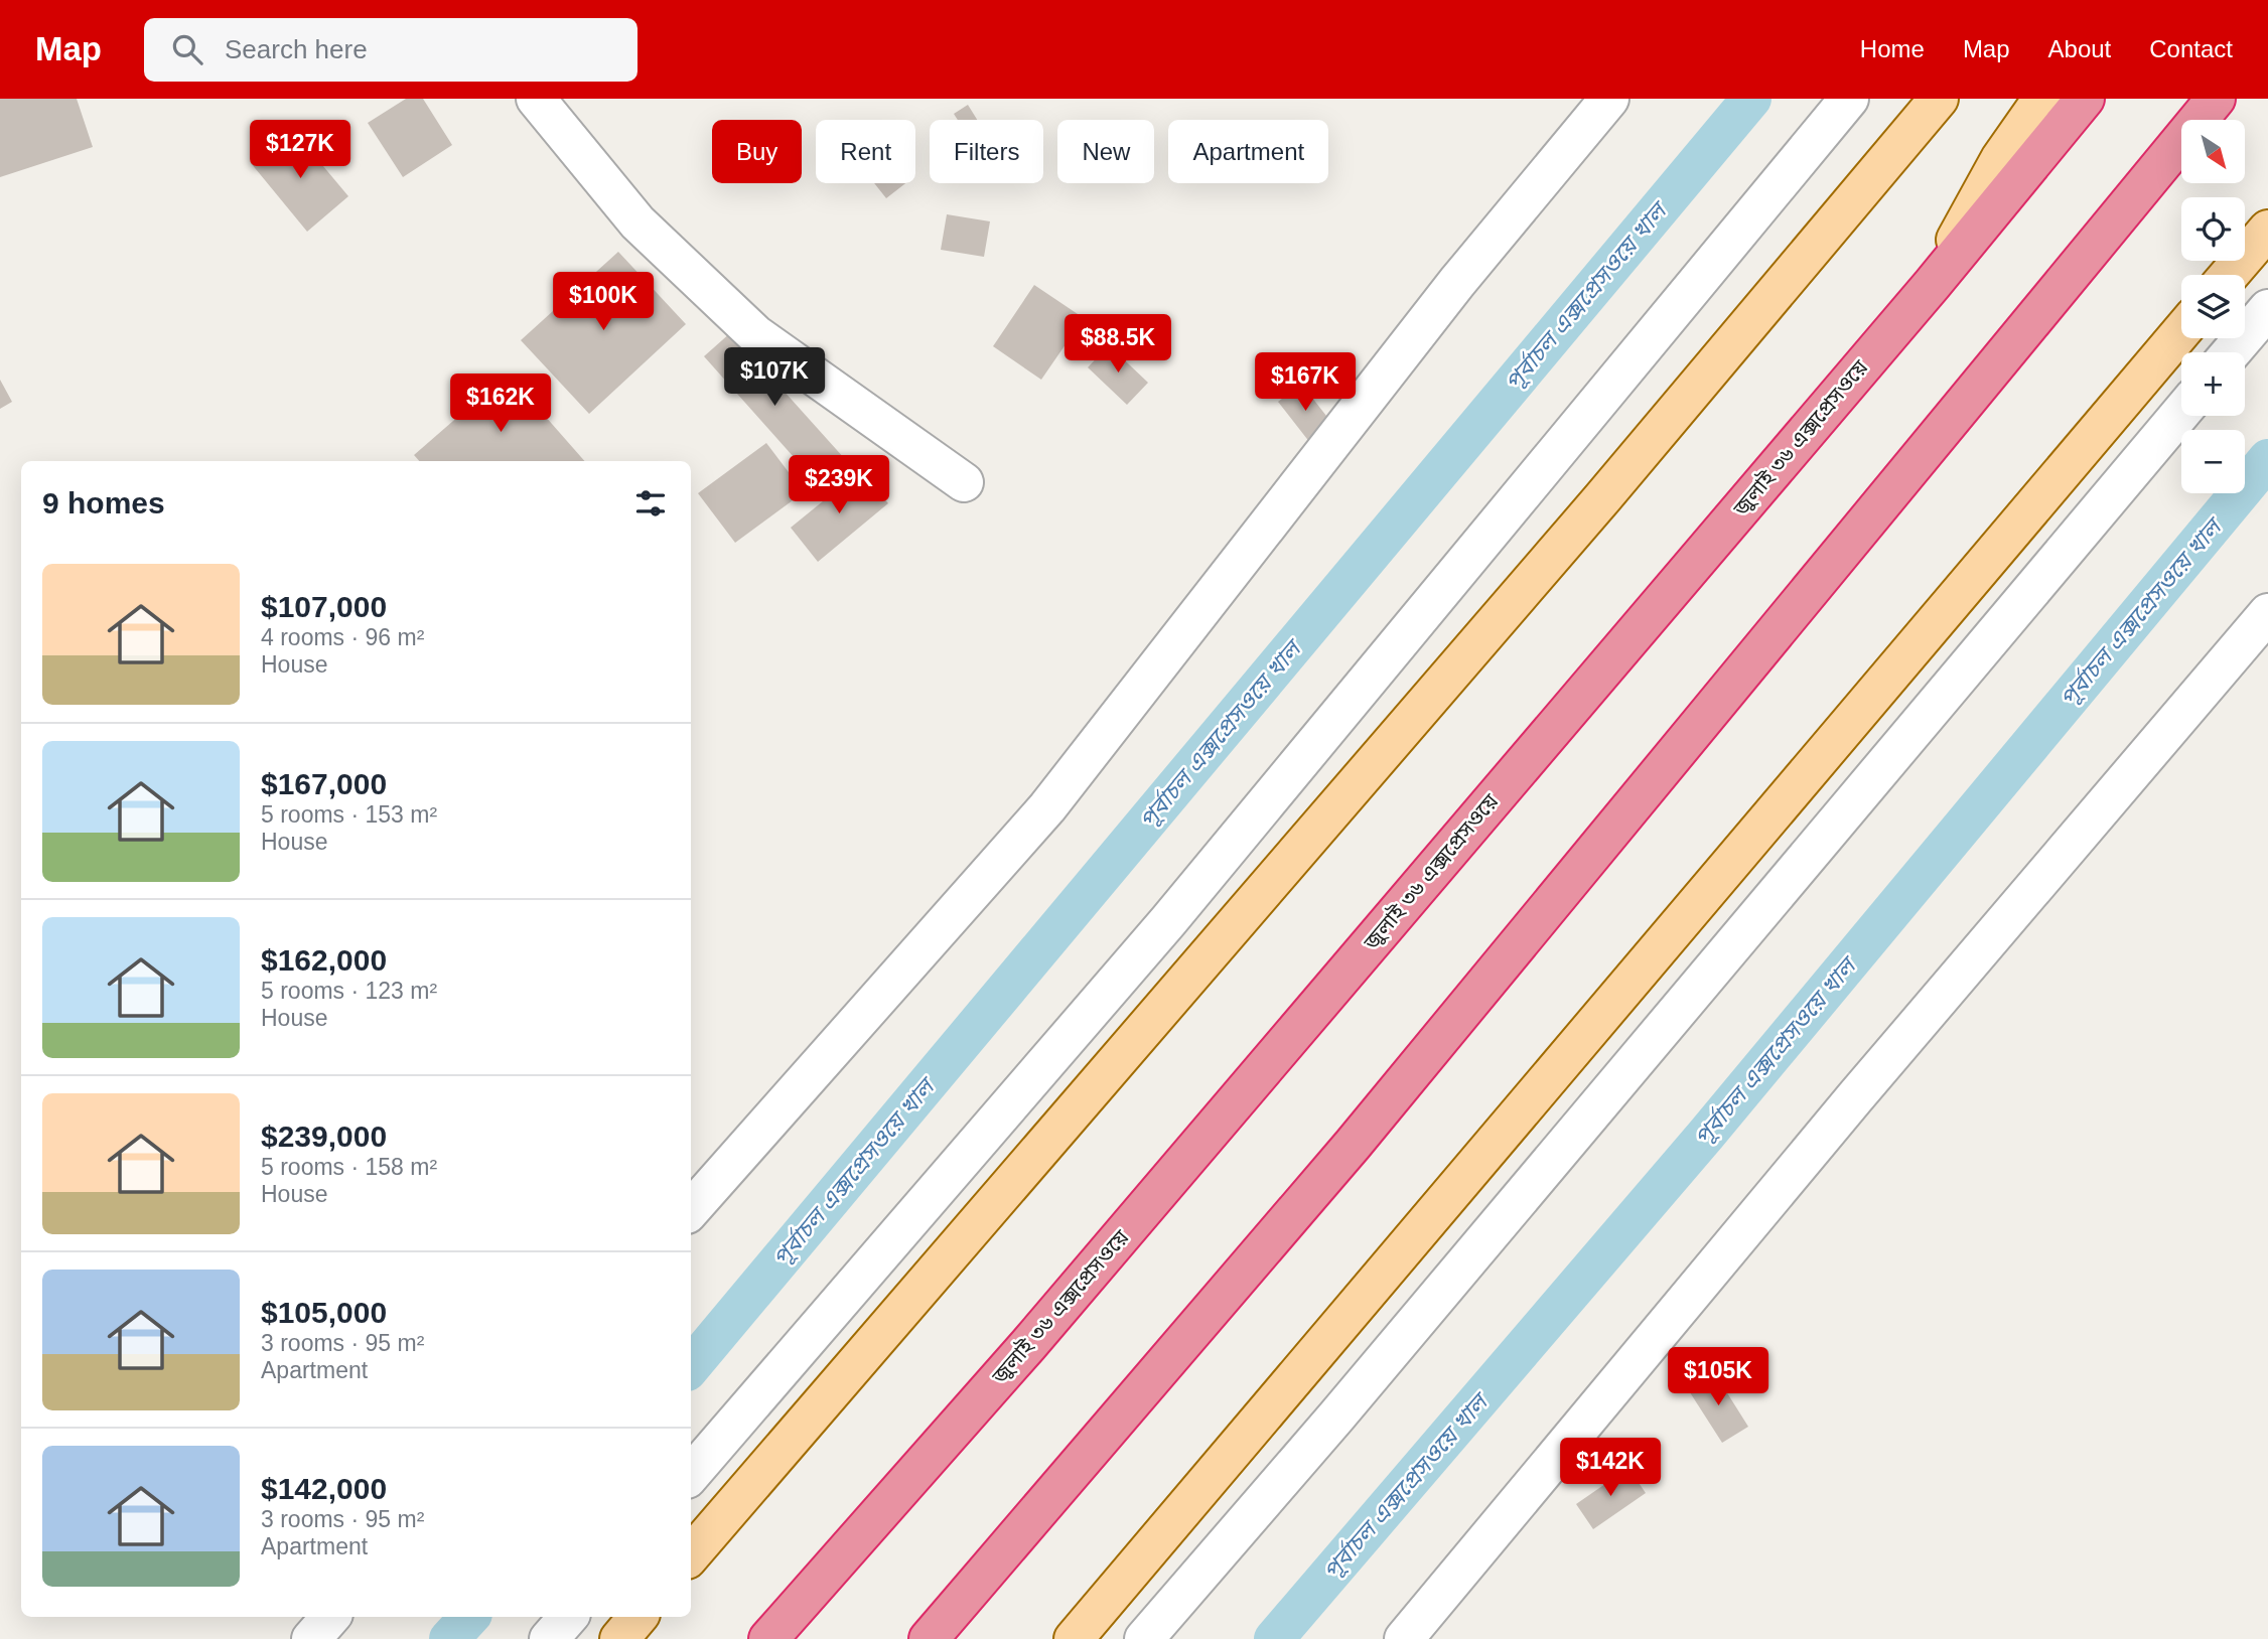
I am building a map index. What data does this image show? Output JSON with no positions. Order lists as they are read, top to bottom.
{
  "streets": {
    "highway": ["জুলাই ৩৬ এক্সপ্রেসওয়ে"]
  },
  "water": ["পূর্বাচল এক্সপ্রেসওয়ে খাল"],
  "north": "bottom right",
  "page": {
    "header": "Map",
    "search": "Search here",
    "nav": [
      "Home",
      "Map",
      "About",
      "Contact"
    ],
    "map_buttons": ["+", "−"],
    "price": [
      "$127K",
      "$100K",
      "$88.5K",
      "$107K",
      "$167K",
      "$162K",
      "$239K",
      "$105K",
      "$142K"
    ],
    "chip": [
      "Buy",
      "Rent",
      "Filters",
      "New",
      "Apartment"
    ],
    "heading": "9 homes",
    "list": [
      {
        "name": "$107,000",
        "note": "4 rooms · 96 m² · House"
      },
      {
        "name": "$167,000",
        "note": "5 rooms · 153 m² · House"
      },
      {
        "name": "$162,000",
        "note": "5 rooms · 123 m² · House"
      },
      {
        "name": "$239,000",
        "note": "5 rooms · 158 m² · House"
      },
      {
        "name": "$105,000",
        "note": "3 rooms · 95 m² · Apartment"
      },
      {
        "name": "$142,000",
        "note": "3 rooms · 95 m² · Apartment"
      }
    ]
  }
}
